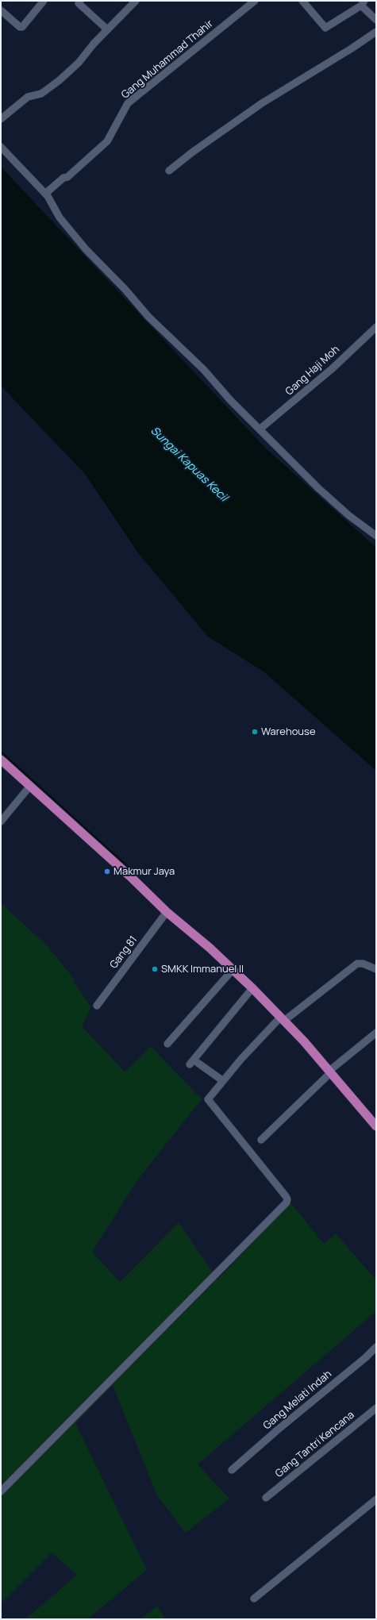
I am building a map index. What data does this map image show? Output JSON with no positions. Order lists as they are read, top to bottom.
{
  "streets": {
    "street": [
      "Gang Muhammad Thahir",
      "Gang Haji Moh",
      "Gang 81",
      "Gang Melati Indah",
      "Gang Tantri Kencana"
    ]
  },
  "water": ["Sungai Kapuas Kecil"],
  "places": ["Warehouse", "Makmur Jaya", "SMKK Immanuel II"]
}
